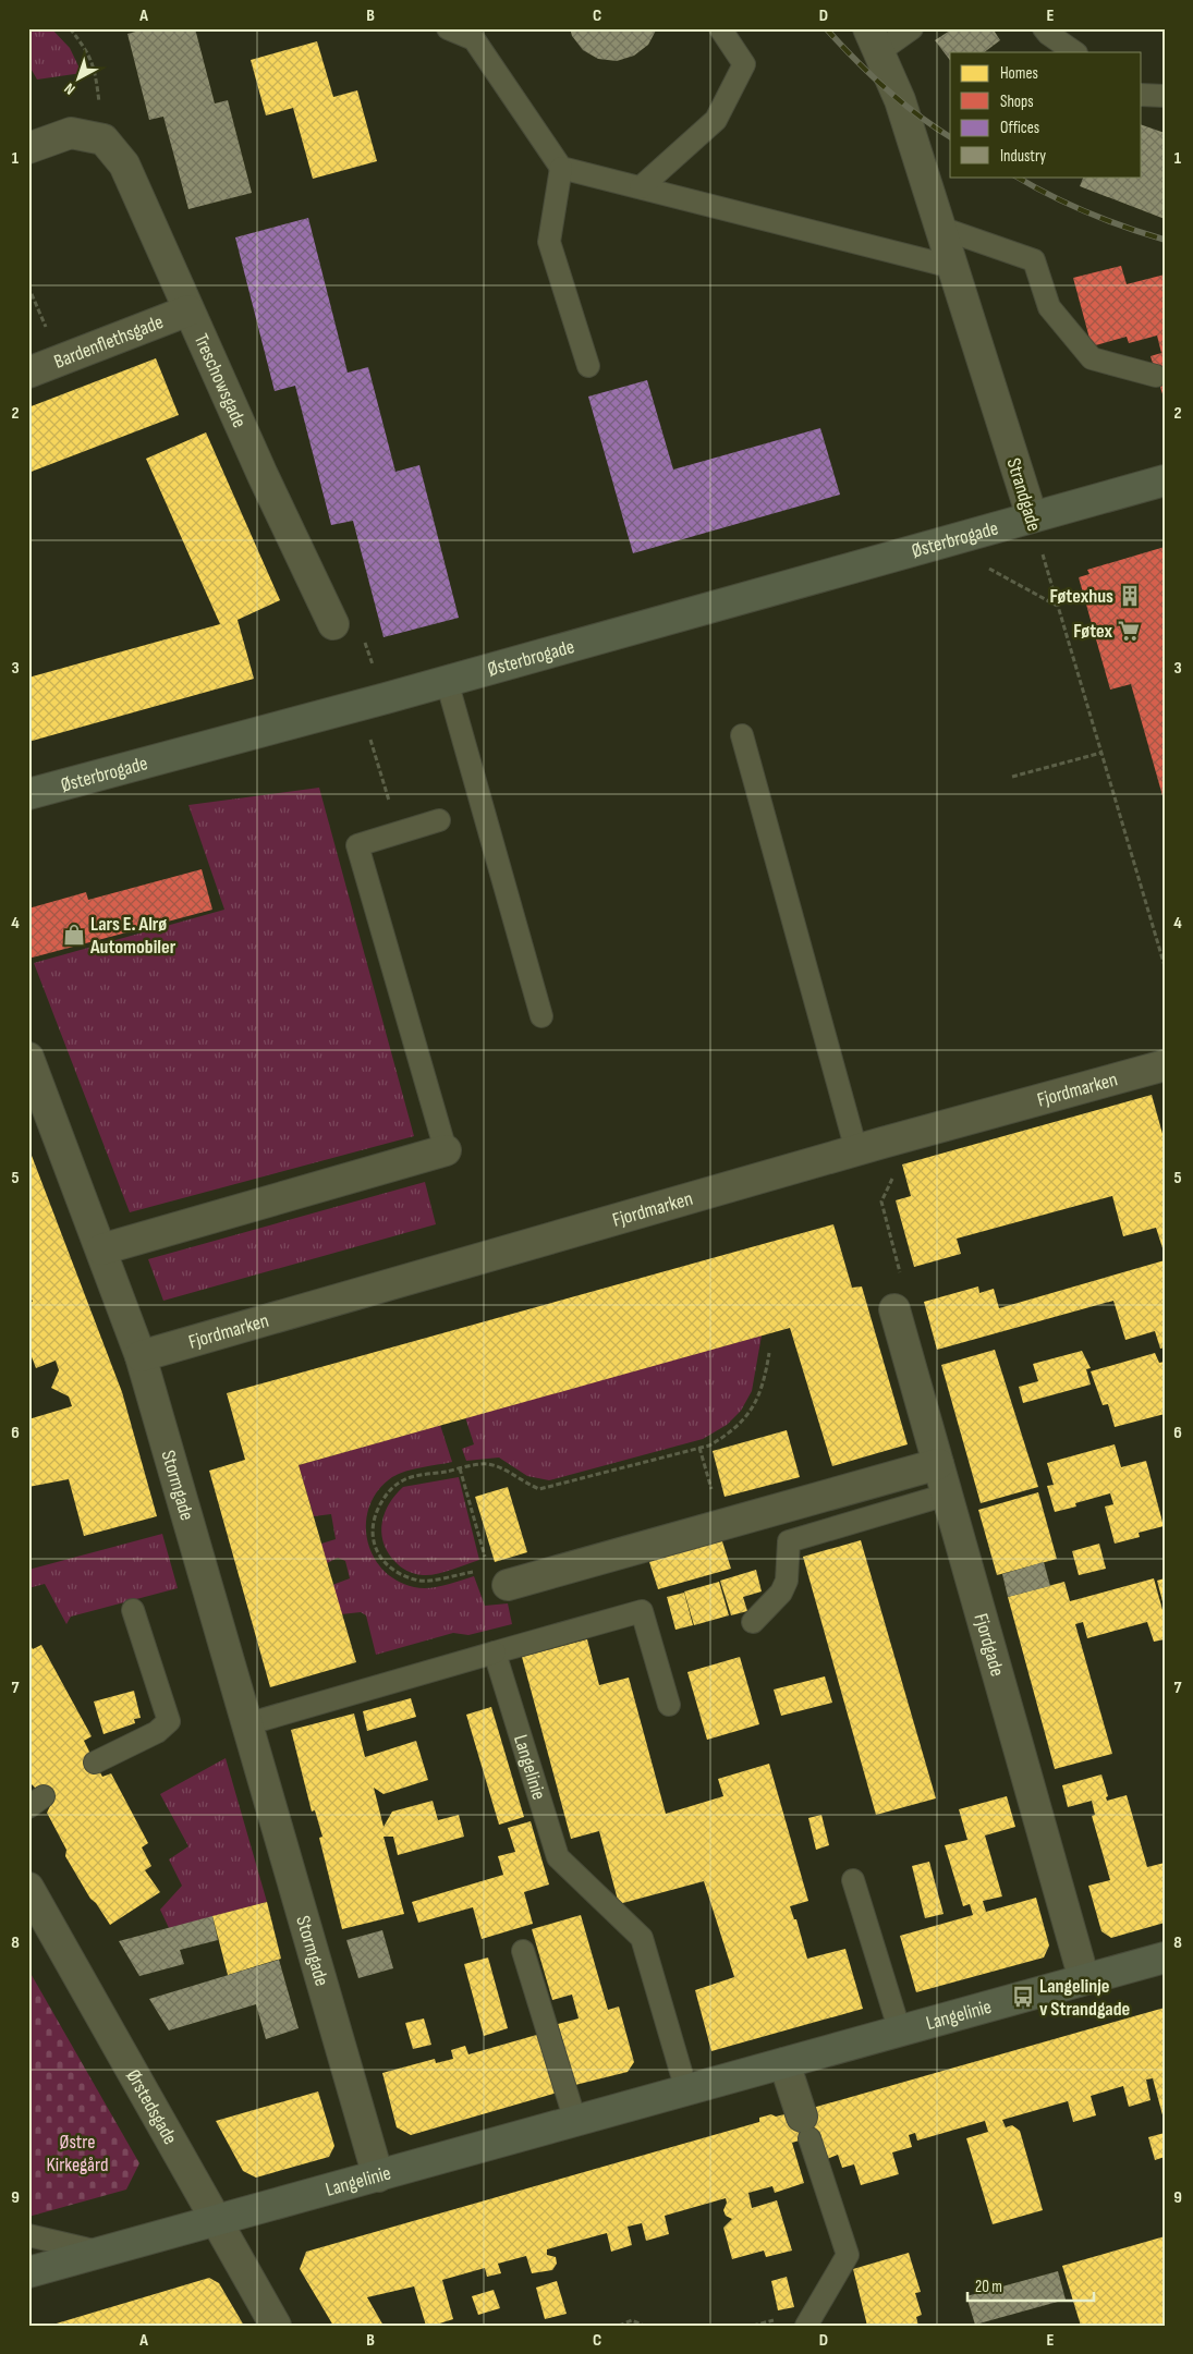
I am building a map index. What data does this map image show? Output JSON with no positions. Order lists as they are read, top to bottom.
{
  "streets": {
    "street": [
      "Bardenflethsgade",
      "Treschowsgade",
      "Strandgade",
      "Østerbrogade",
      "Fjordmarken",
      "Stormgade",
      "Fjordgade",
      "Langelinie",
      "Ørstedsgade"
    ]
  },
  "crossings": [
    ["Bardenflethsgade", "Treschowsgade"],
    ["Strandgade", "Østerbrogade"],
    ["Fjordmarken", "Stormgade"],
    ["Stormgade", "Langelinie"],
    ["Fjordgade", "Langelinie"],
    ["Langelinie", "Ørstedsgade"]
  ],
  "parks": ["Østre Kirkegård"],
  "places": {
    "building": ["Føtexhus"],
    "supermarket": ["Føtex"],
    "shop": ["Lars E. Alrø Automobiler"],
    "bus stop": ["Langelinje v Strandgade"]
  },
  "legend": [
    "Homes",
    "Shops",
    "Offices",
    "Industry"
  ],
  "scale_bar": "20 m",
  "north": "bottom left",
  "grid": {
    "columns": [
      "A",
      "B",
      "C",
      "D",
      "E"
    ],
    "rows": [
      "1",
      "2",
      "3",
      "4",
      "5",
      "6",
      "7",
      "8",
      "9"
    ]
  }
}
